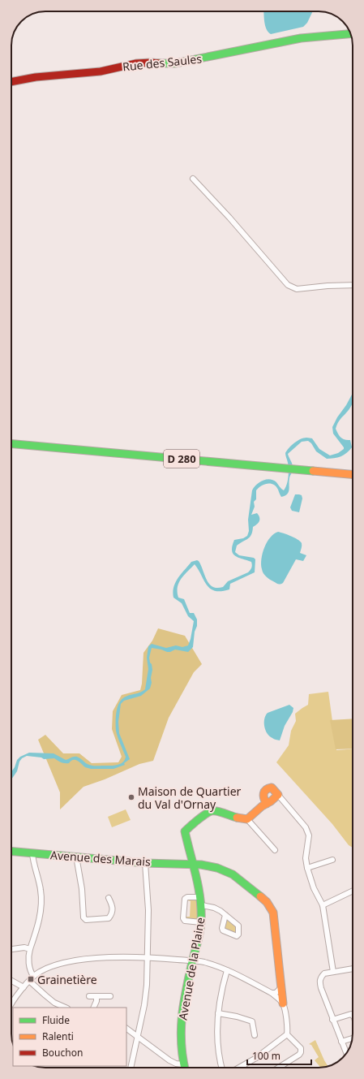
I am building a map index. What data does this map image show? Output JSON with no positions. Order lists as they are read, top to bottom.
{
  "streets": {
    "street": [
      "Rue des Saules",
      "D 280",
      "Avenue des Marais",
      "Avenue de la Plaine"
    ]
  },
  "crossings": [
    ["Avenue des Marais", "Avenue de la Plaine"]
  ],
  "places": {
    "other": ["Maison de Quartier du Val d'Ornay"],
    "transit": ["Grainetière"]
  },
  "legend": ["Fluide", "Ralenti", "Bouchon"],
  "scale_bar": "100 m"
}
